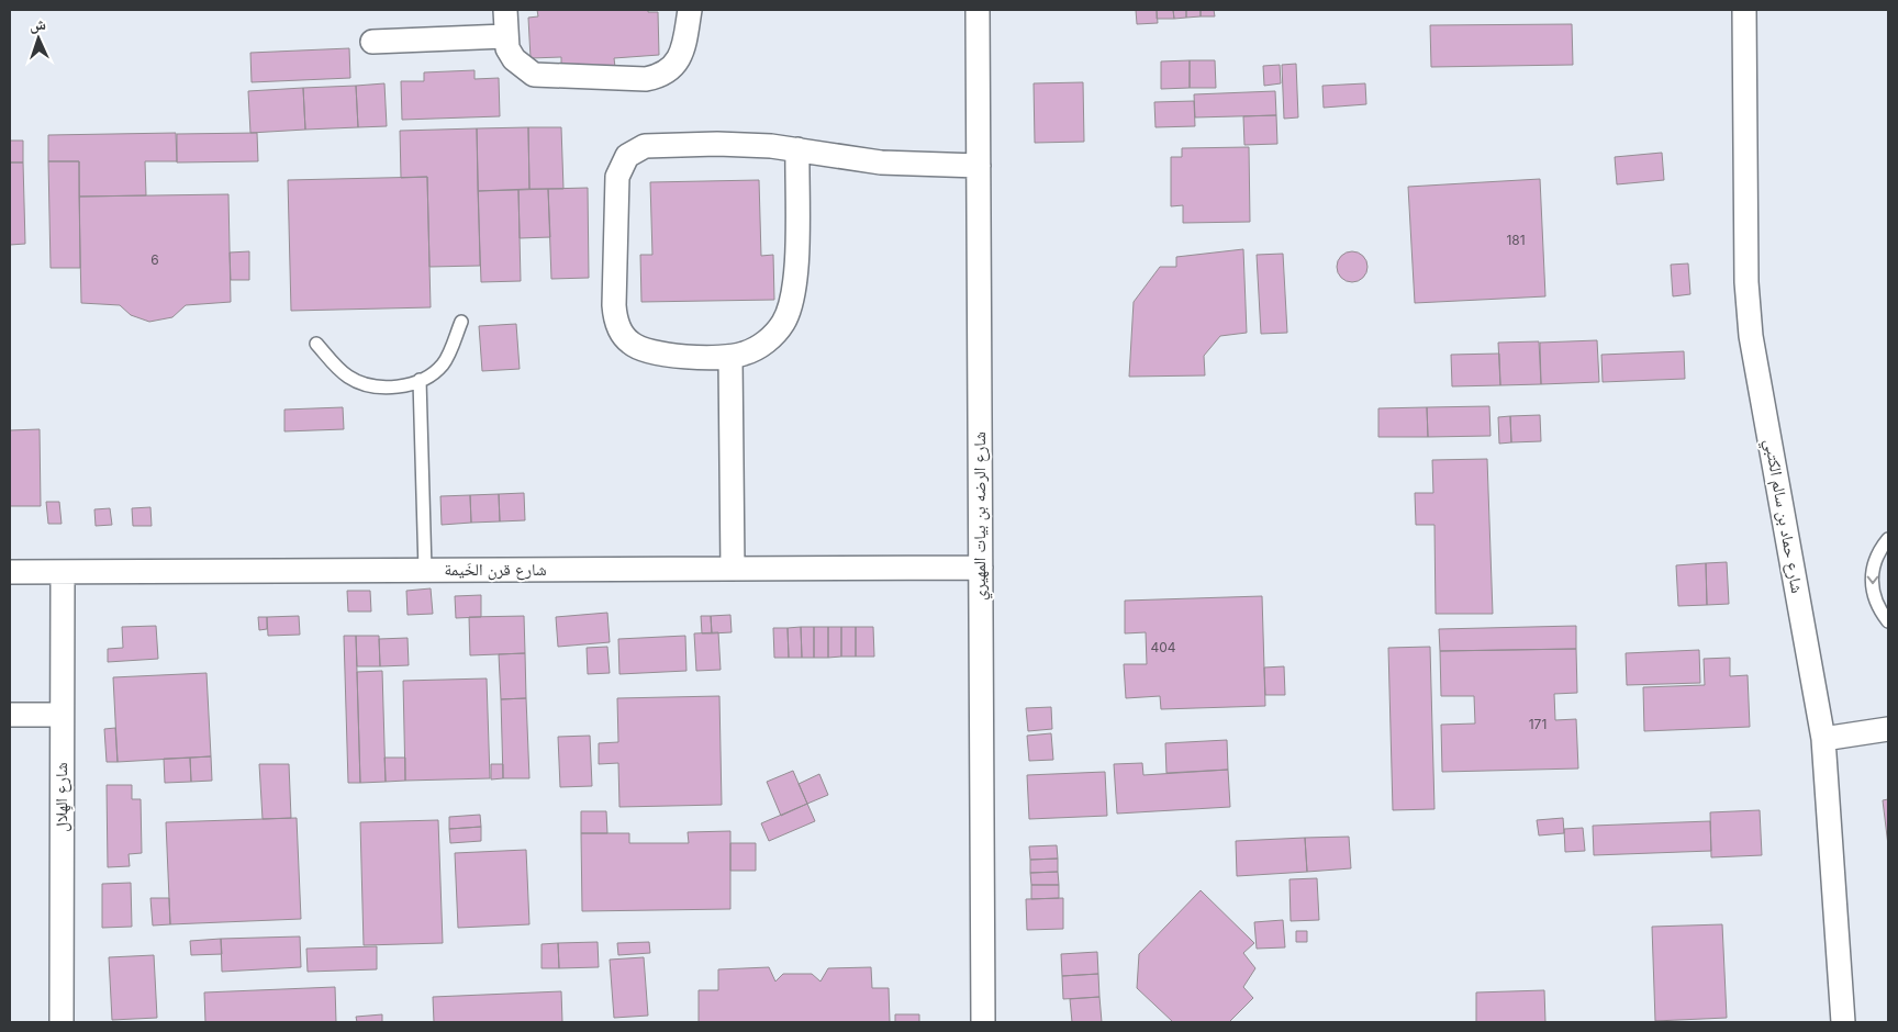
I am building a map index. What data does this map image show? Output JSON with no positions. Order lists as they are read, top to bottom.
{
  "streets": {
    "street": [
      "شارع الرضه بن بيات المهيري",
      "شارع حماد بن سالم الكتبي",
      "شارع قرن الخَيمة",
      "شارع الهِلال"
    ]
  },
  "crossings": [
    ["شارع الرضه بن بيات المهيري", "شارع قرن الخَيمة"],
    ["شارع قرن الخَيمة", "شارع الهِلال"]
  ],
  "house_numbers": [
    "181",
    "6",
    "404",
    "171"
  ],
  "north": "top"
}
